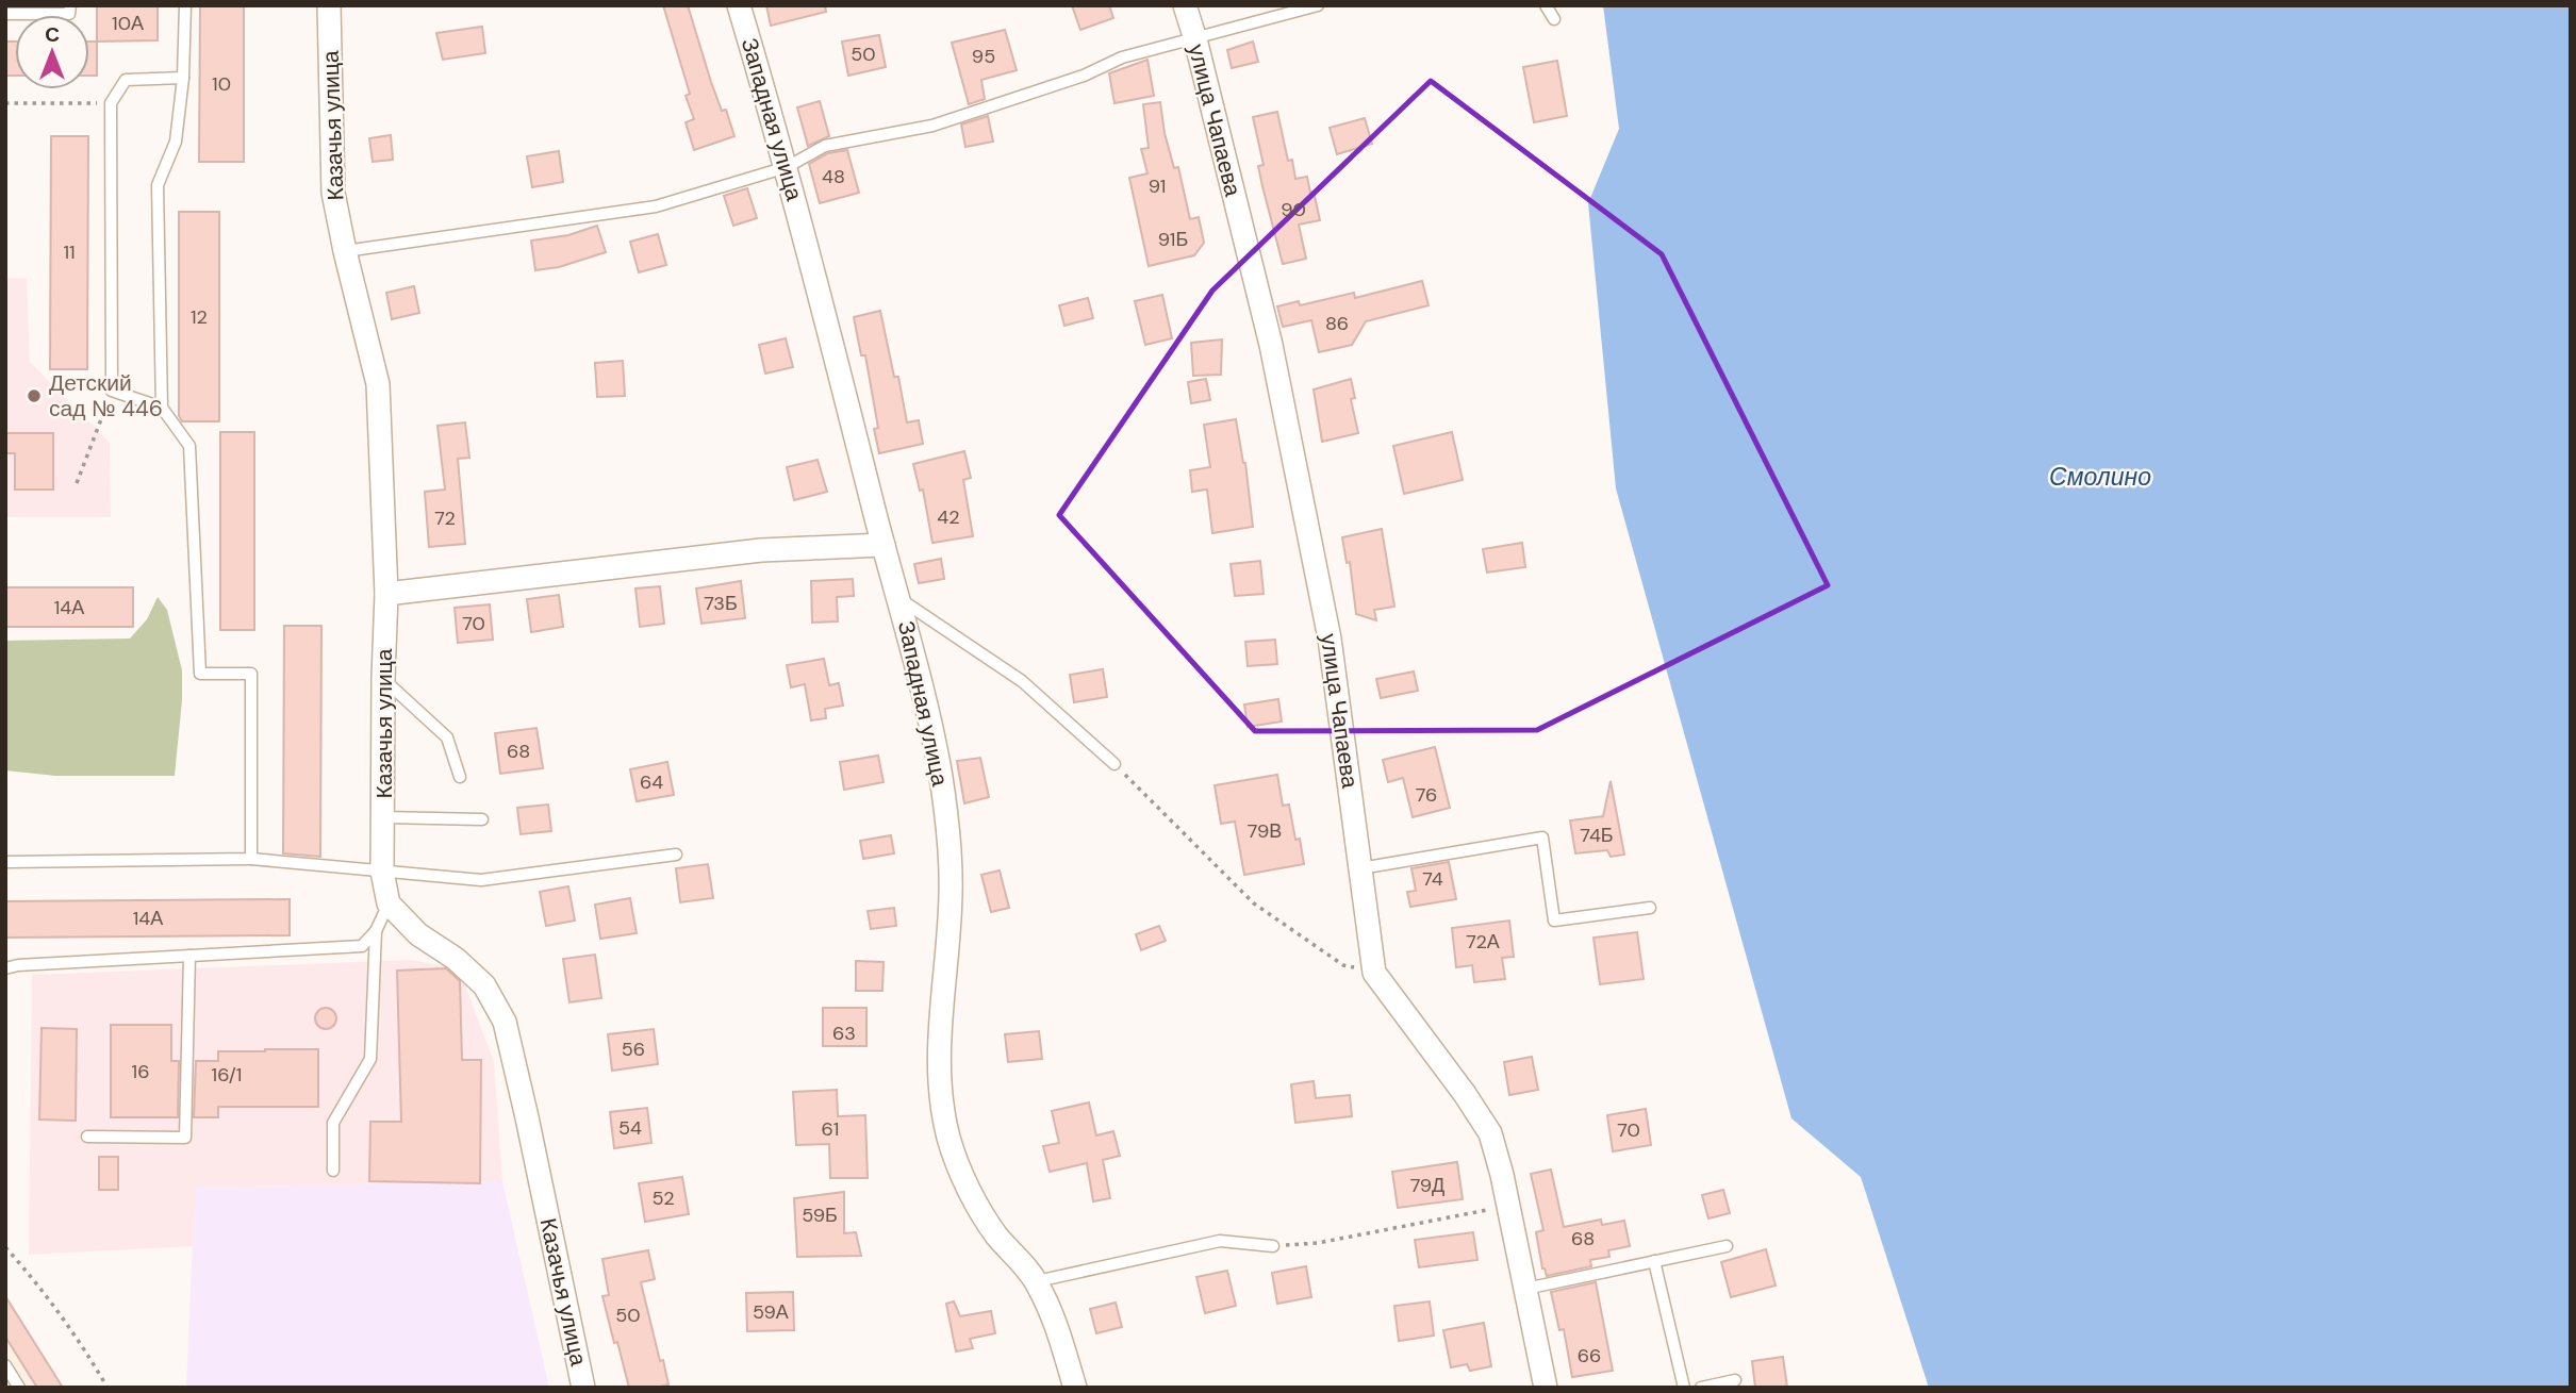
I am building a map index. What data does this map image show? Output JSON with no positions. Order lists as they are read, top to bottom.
{
  "streets": {
    "street": ["Западная улица", "улица Чапаева", "Казачья улица"]
  },
  "water": ["Смолино"],
  "places": ["Детский сад № 446"],
  "house_numbers": [
    "10А",
    "50",
    "95",
    "10",
    "48",
    "91",
    "90",
    "91Б",
    "11",
    "12",
    "86",
    "42",
    "72",
    "73Б",
    "14А",
    "70",
    "68",
    "64",
    "76",
    "79В",
    "74Б",
    "74",
    "14А",
    "72А",
    "63",
    "56",
    "16",
    "16/1",
    "54",
    "61",
    "70",
    "79Д",
    "52",
    "59Б",
    "68",
    "59А",
    "50",
    "66"
  ],
  "north": "top"
}
